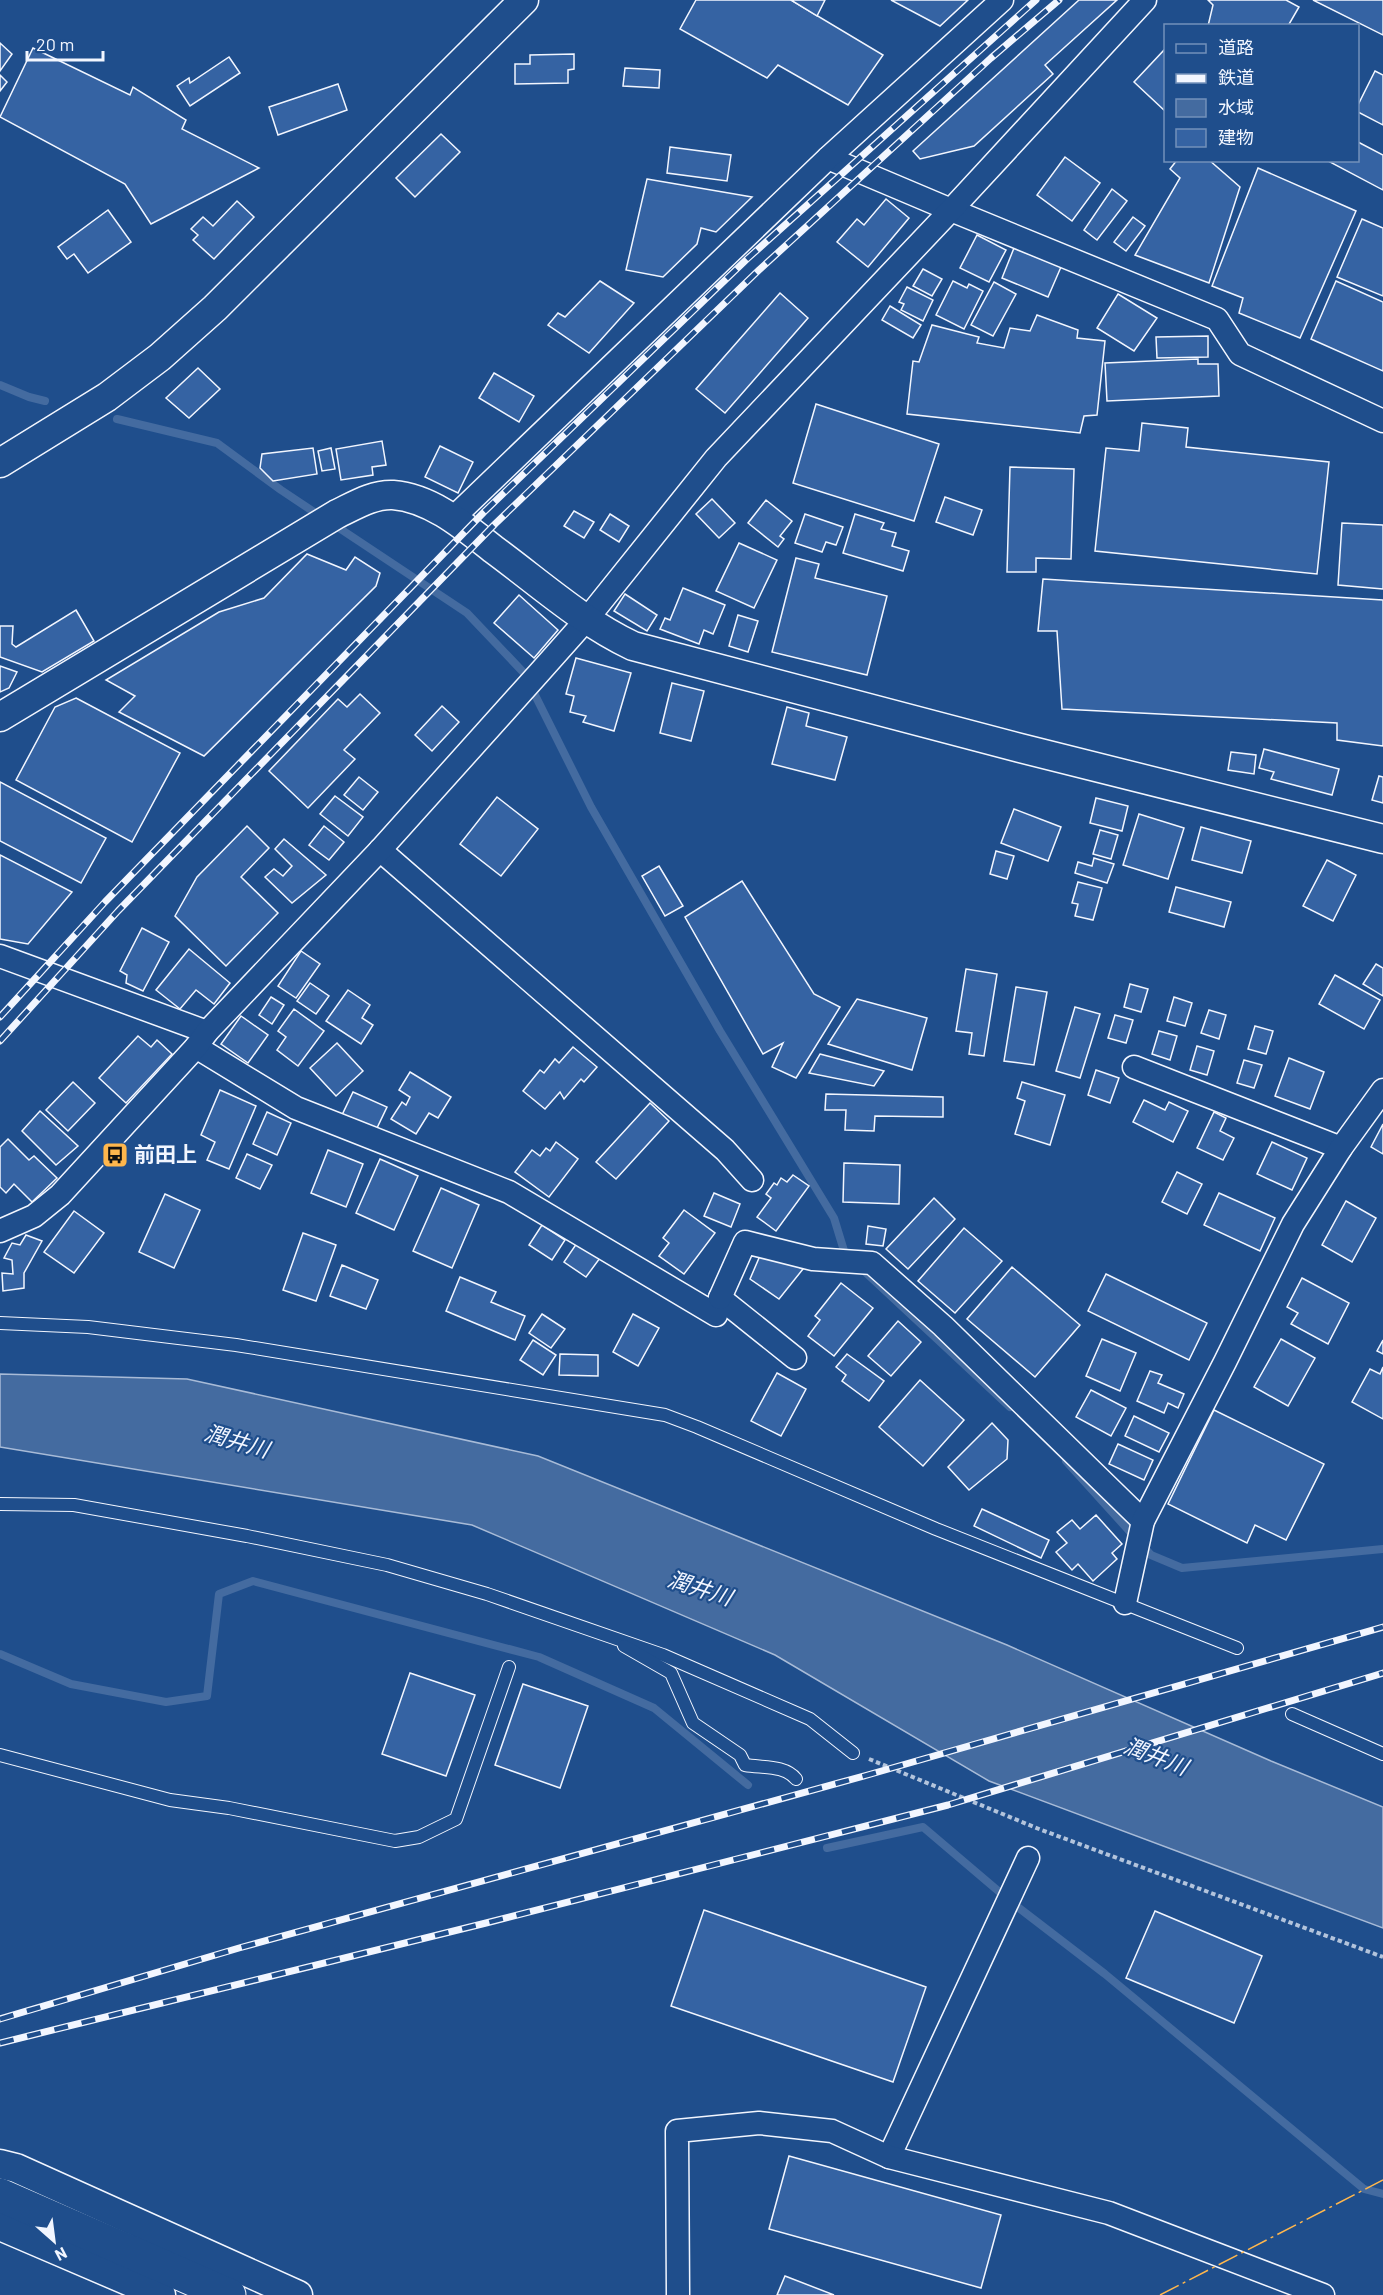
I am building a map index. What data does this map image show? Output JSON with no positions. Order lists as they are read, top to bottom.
{
  "water": ["潤井川"],
  "places": {
    "bus stop": ["前田上"]
  },
  "legend": [
    "道路",
    "鉄道",
    "水域",
    "建物"
  ],
  "scale_bar": "20 m",
  "north": "bottom right"
}
